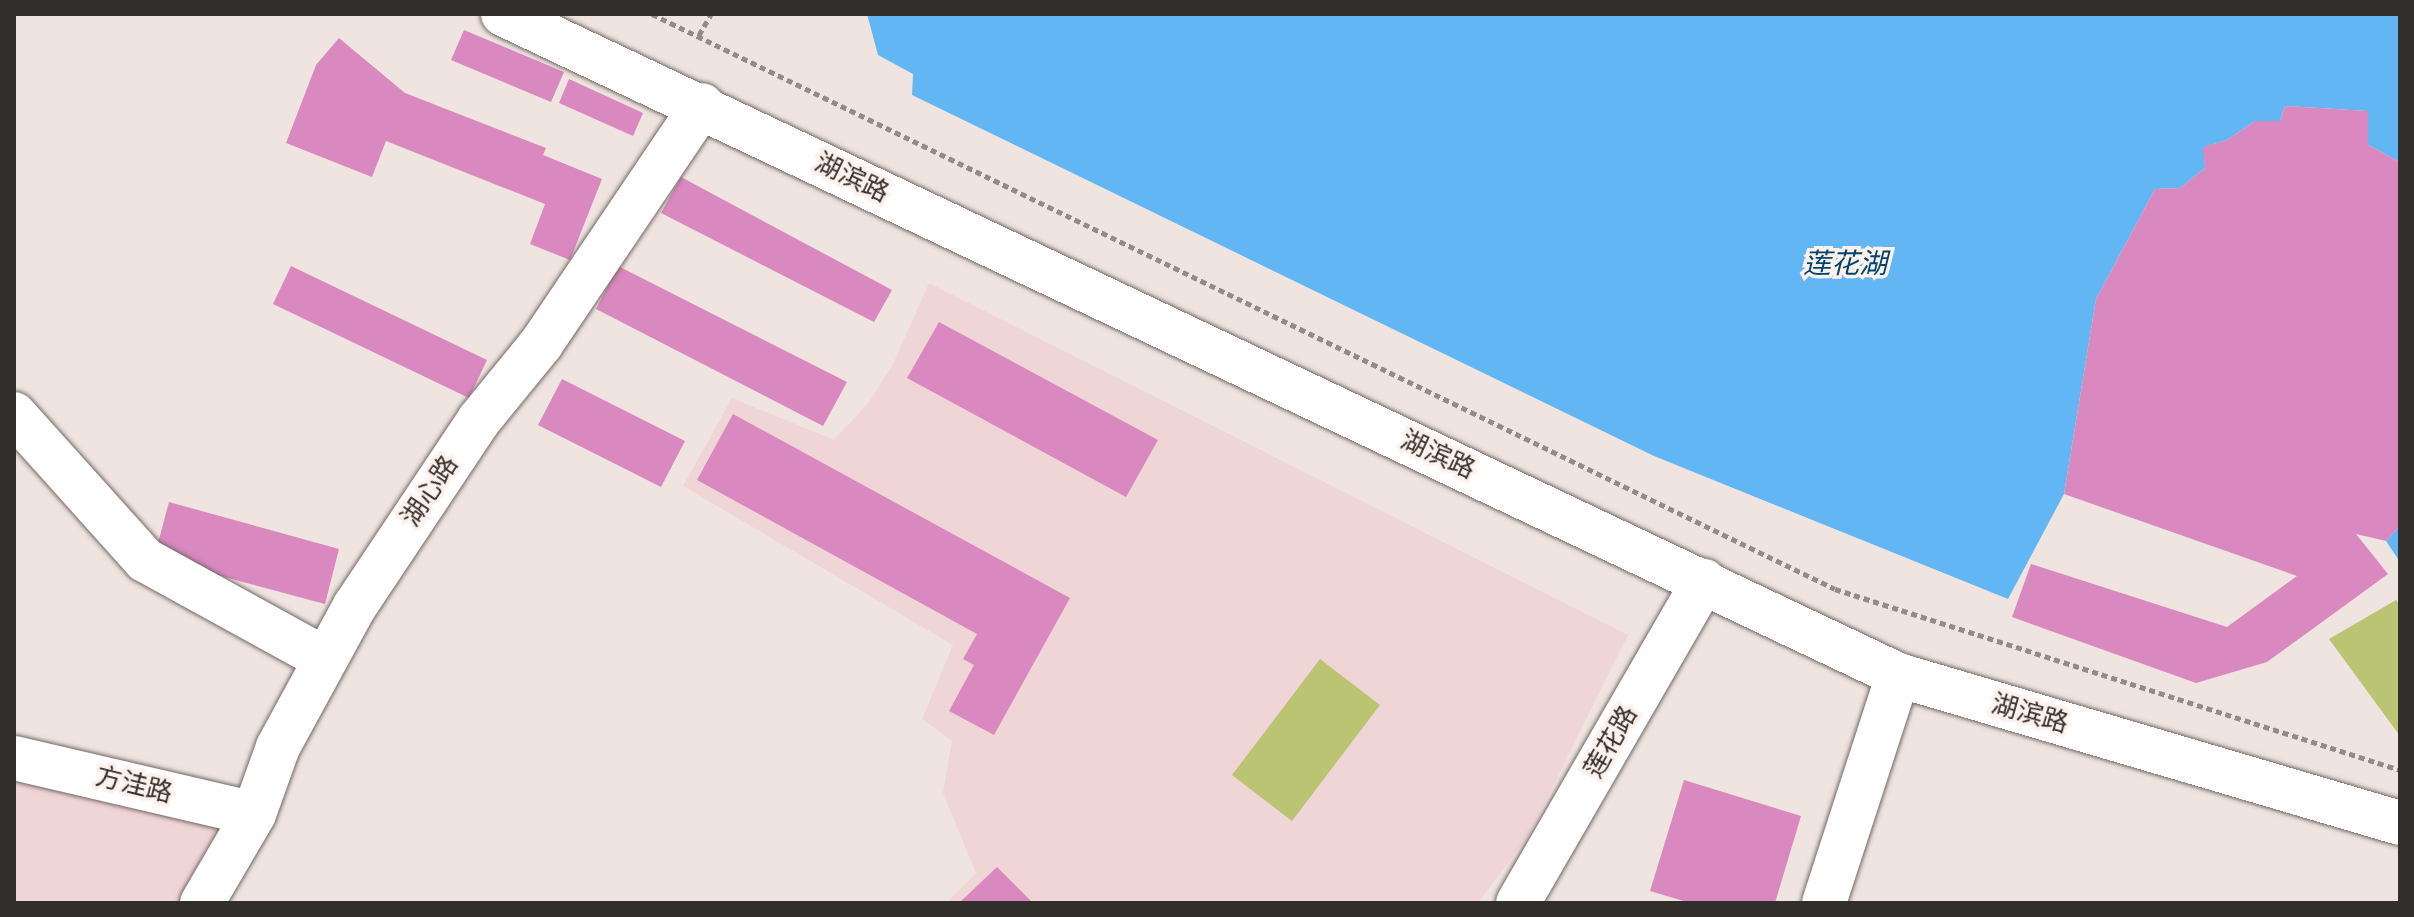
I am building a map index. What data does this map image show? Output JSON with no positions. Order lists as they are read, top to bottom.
{
  "streets": {
    "main road": [
      "湖滨路",
      "湖心路",
      "莲花路",
      "方洼路"
    ]
  },
  "crossings": [
    ["湖滨路", "湖心路"],
    ["湖滨路", "莲花路"],
    ["湖心路", "方洼路"]
  ],
  "water": ["莲花湖"]
}
